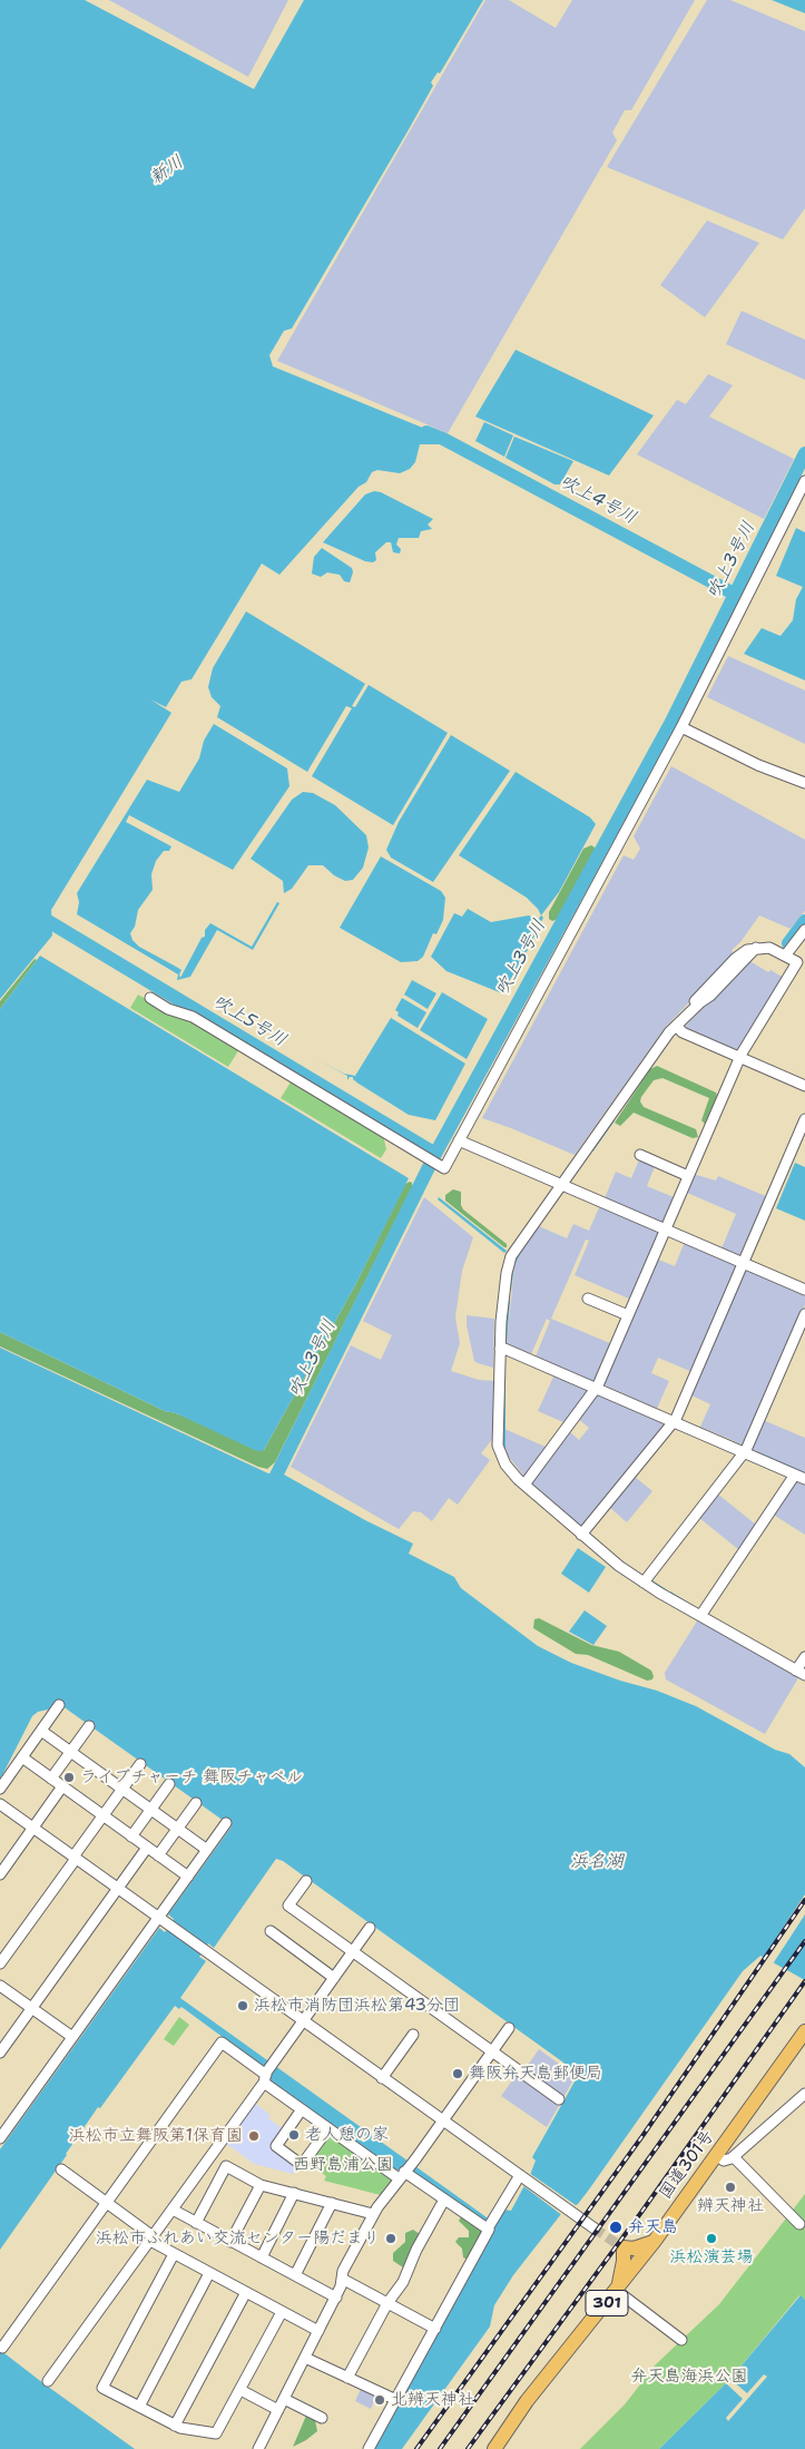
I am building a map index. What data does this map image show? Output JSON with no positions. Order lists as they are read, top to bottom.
{
  "streets": {
    "highway": ["国道301号", "301"]
  },
  "water": [
    "新川",
    "吹上4号川",
    "吹上3号川",
    "吹上5号川",
    "浜名湖"
  ],
  "parks": ["西野島浦公園", "弁天島海浜公園"],
  "places": [
    "ライブチャーチ 舞阪チャペル",
    "浜松市消防団浜松第43分団",
    "舞阪弁天島郵便局",
    "老人憩の家",
    "浜松市立舞阪第1保育園",
    "辨天神社",
    "弁天島",
    "浜松市ふれあい交流センター陽だまり",
    "浜松演芸場",
    "北辨天神社"
  ]
}
